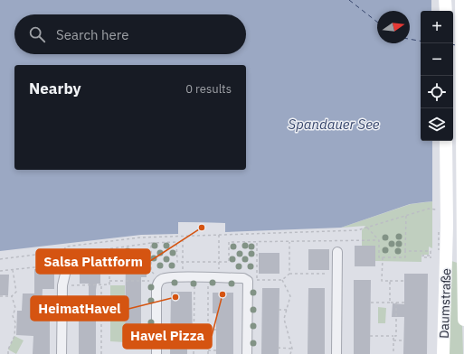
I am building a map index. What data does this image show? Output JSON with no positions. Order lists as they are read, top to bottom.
{
  "streets": {
    "main road": ["Daumstraße"]
  },
  "water": ["Spandauer See"],
  "places": ["Salsa Plattform", "Havel Pizza", "HeimatHavel"],
  "north": "right",
  "page": {
    "map_buttons": ["+", "−"],
    "search": "Search here",
    "heading": ["Nearby", "0 results"]
  }
}
